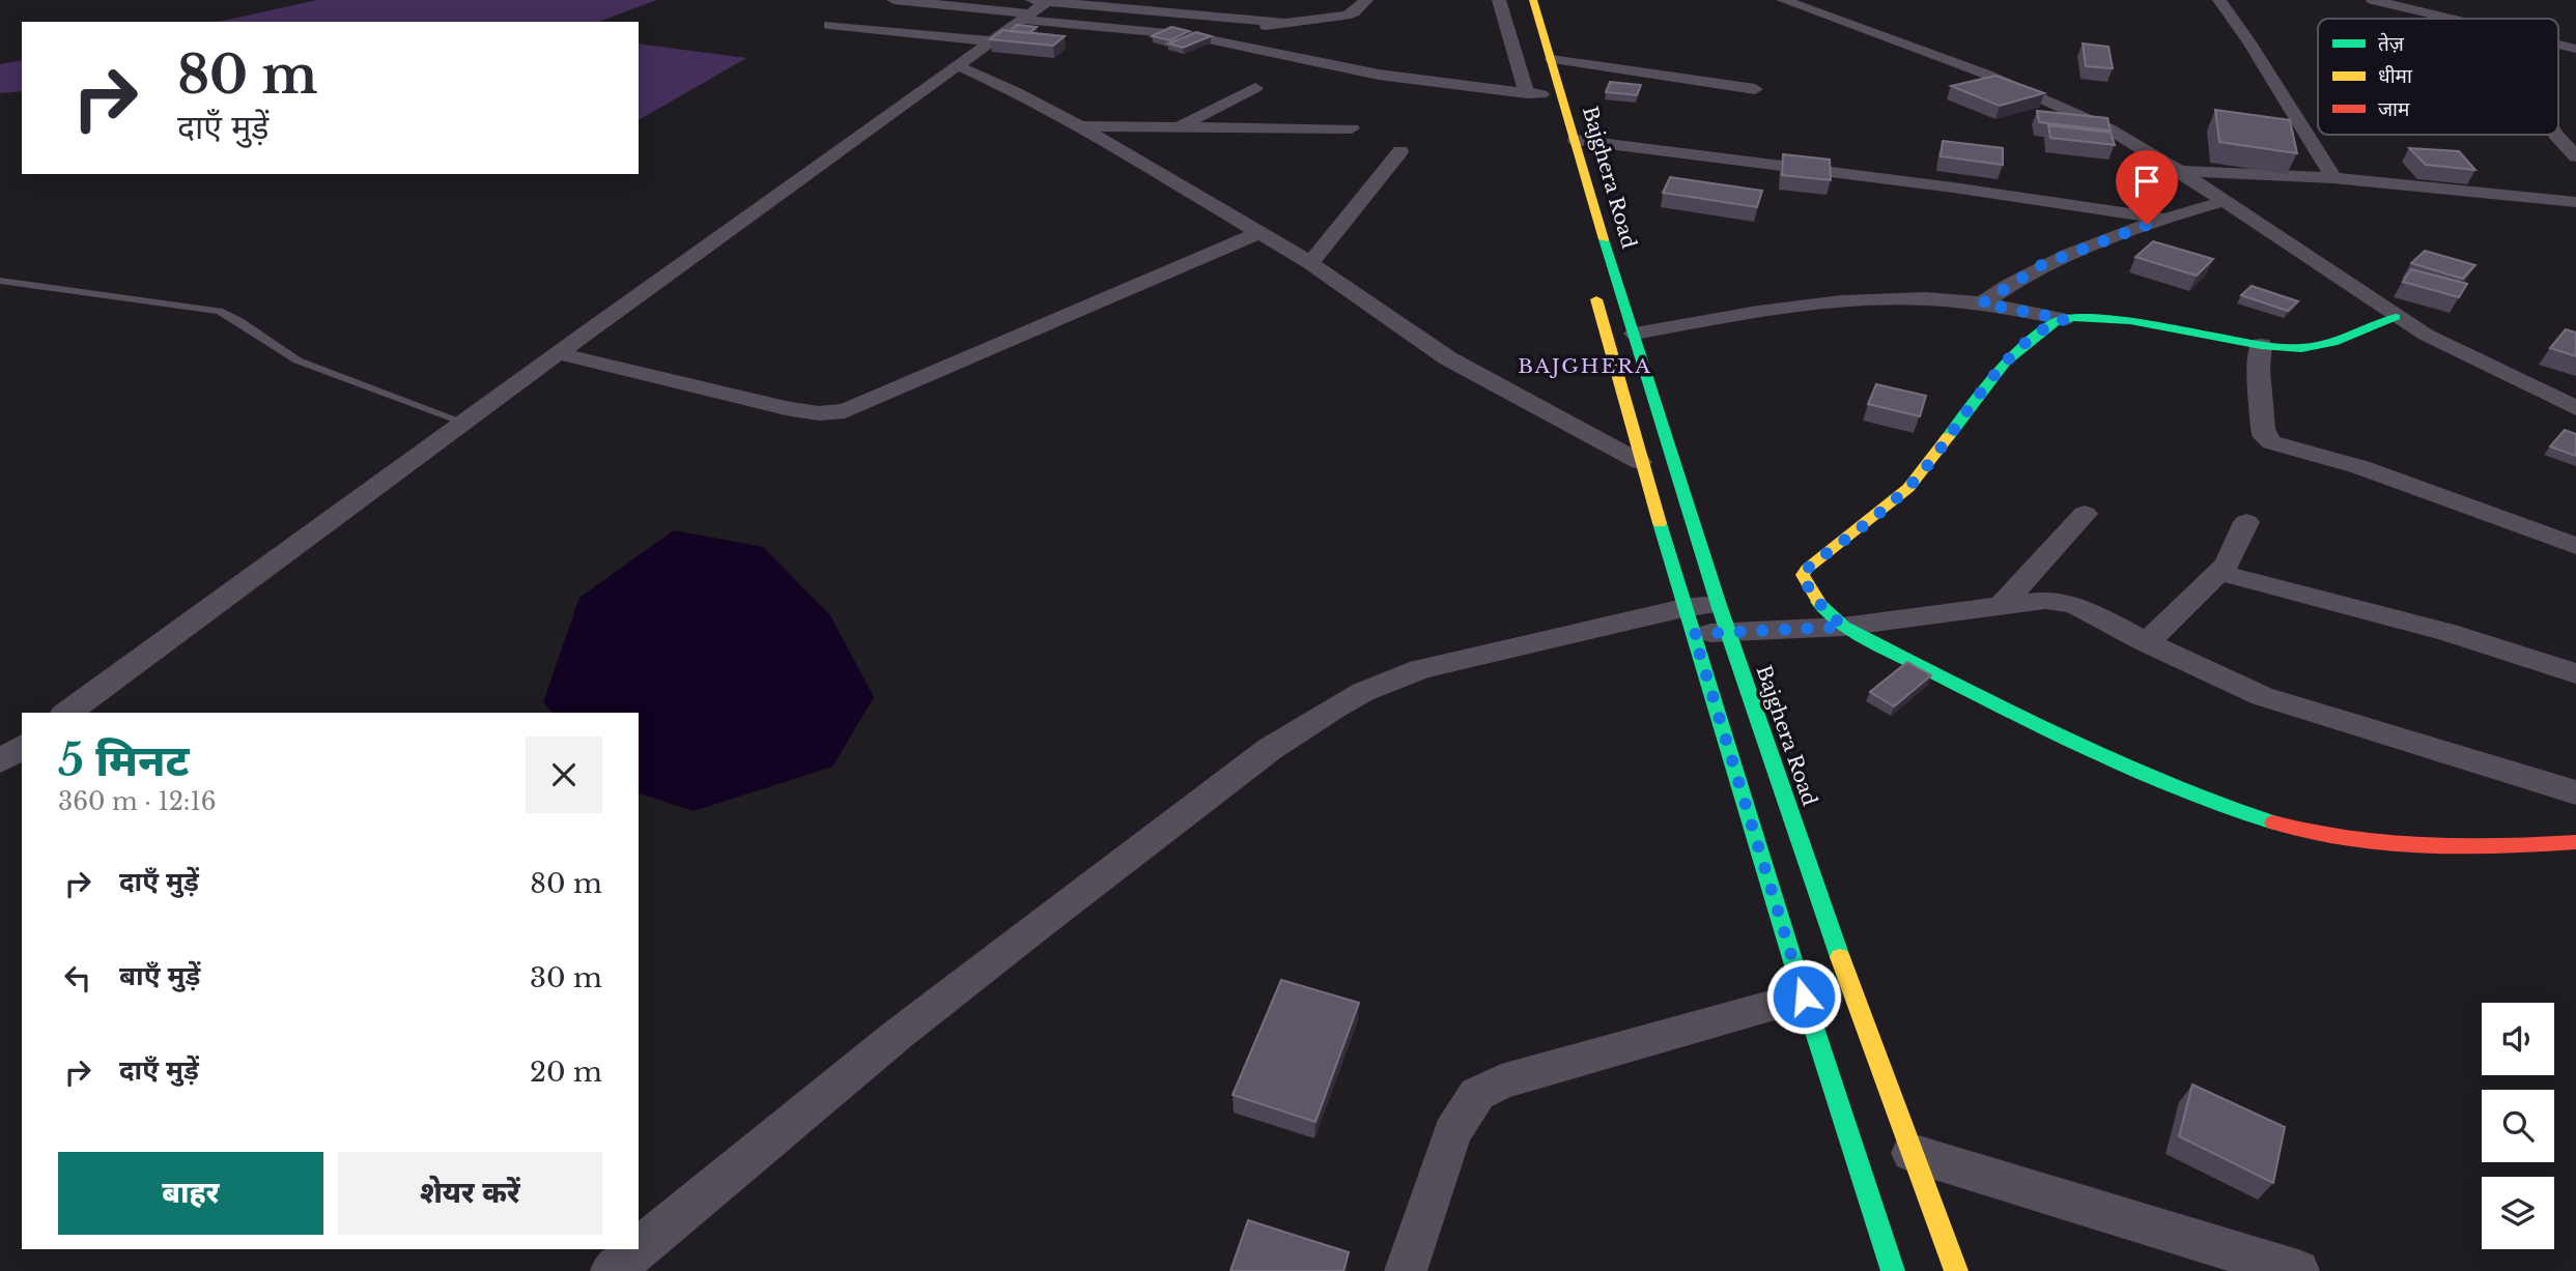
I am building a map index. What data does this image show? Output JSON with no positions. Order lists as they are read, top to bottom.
{
  "streets": {
    "main road": ["Bajghera Road"]
  },
  "districts": ["BAJGHERA"],
  "legend": ["तेज़", "धीमा", "जाम"],
  "page": {
    "turn": ["80 m", "दाएँ मुड़ें"],
    "heading": ["5 मिनट", "360 m · 12:16"],
    "list": [
      {
        "name": "दाएँ मुड़ें",
        "value": "80 m"
      },
      {
        "name": "बाएँ मुड़ें",
        "value": "30 m"
      },
      {
        "name": "दाएँ मुड़ें",
        "value": "20 m"
      }
    ],
    "buttons": ["बाहर", "शेयर करें"]
  }
}
